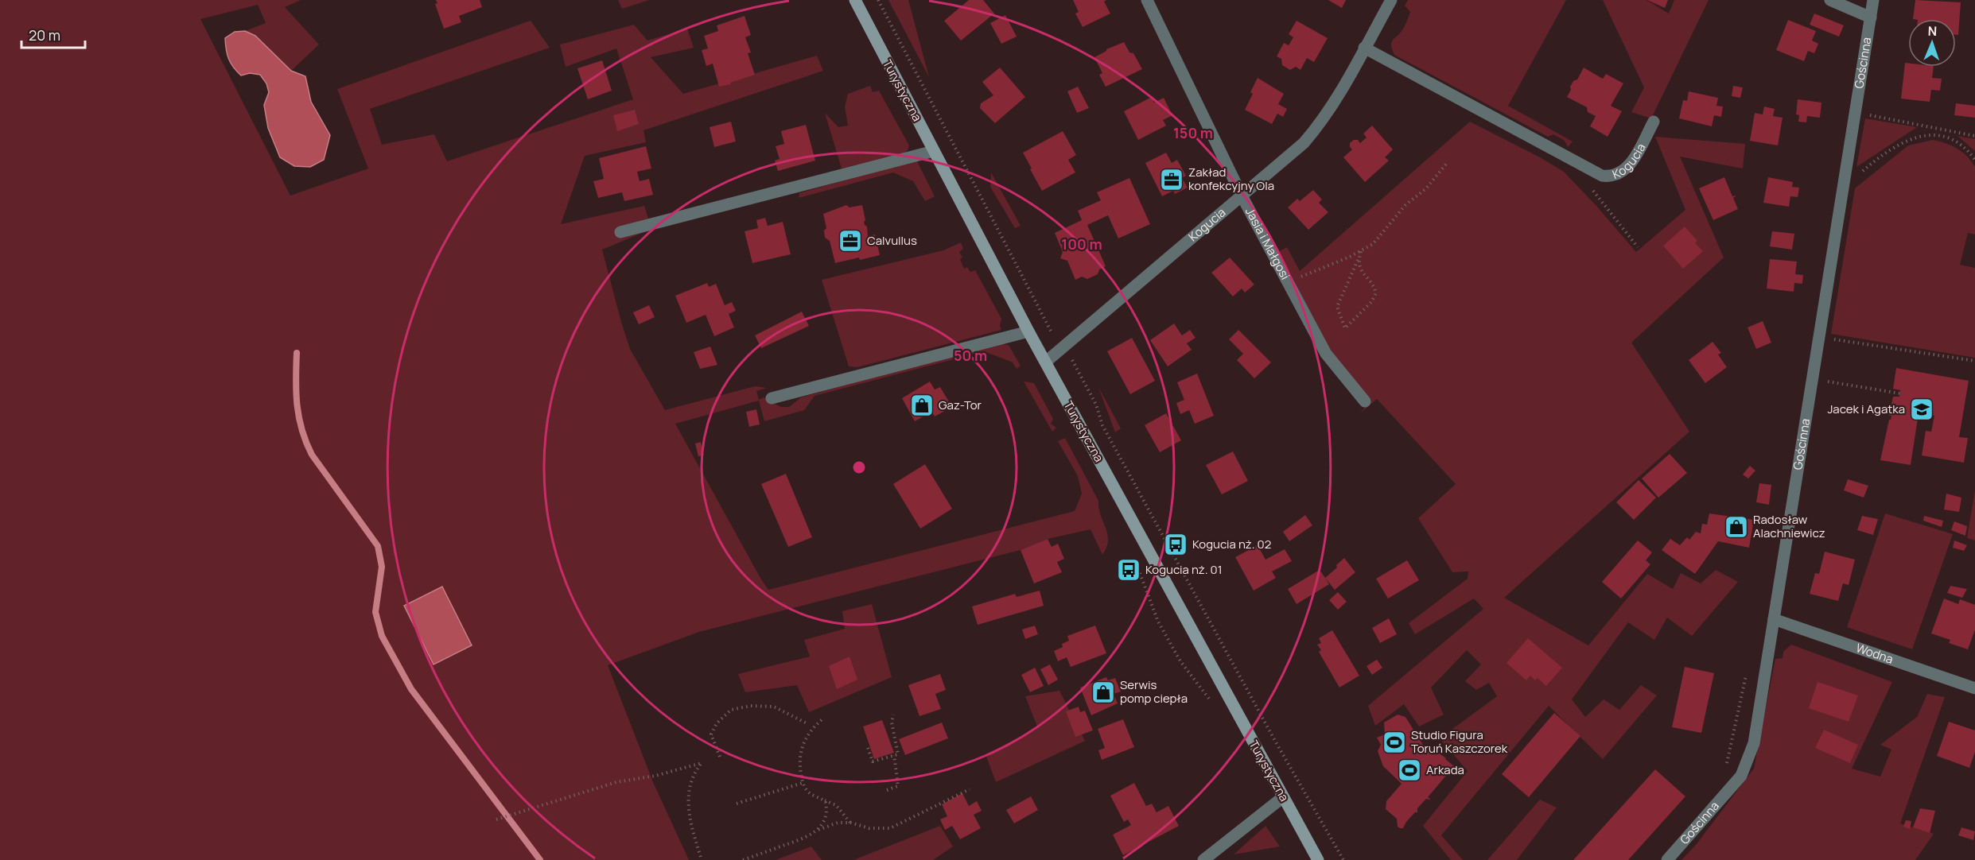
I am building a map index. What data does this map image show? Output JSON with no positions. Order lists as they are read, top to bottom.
{
  "streets": {
    "main road": ["Turystyczna"],
    "street": [
      "Gościnna",
      "Kogucia",
      "Jasia i Małgosi",
      "Wodna"
    ]
  },
  "crossings": [
    ["Gościnna", "Wodna"],
    ["Turystyczna", "Kogucia"],
    ["Kogucia", "Jasia i Małgosi"]
  ],
  "places": {
    "office": ["Zakład konfekcyjny Ola", "Calvullus"],
    "shop": ["Gaz-Tor", "Radosław Alachniewicz", "Serwis pomp ciepła"],
    "school or university": ["Jacek i Agatka"],
    "bus stop": ["Kogucia nż. 02", "Kogucia nż. 01"],
    "sports": ["Studio Figura Toruń Kaszczorek", "Arkada"]
  },
  "scale_bar": "20 m",
  "north": "top",
  "rings": ["150 m", "100 m", "50 m"]
}
